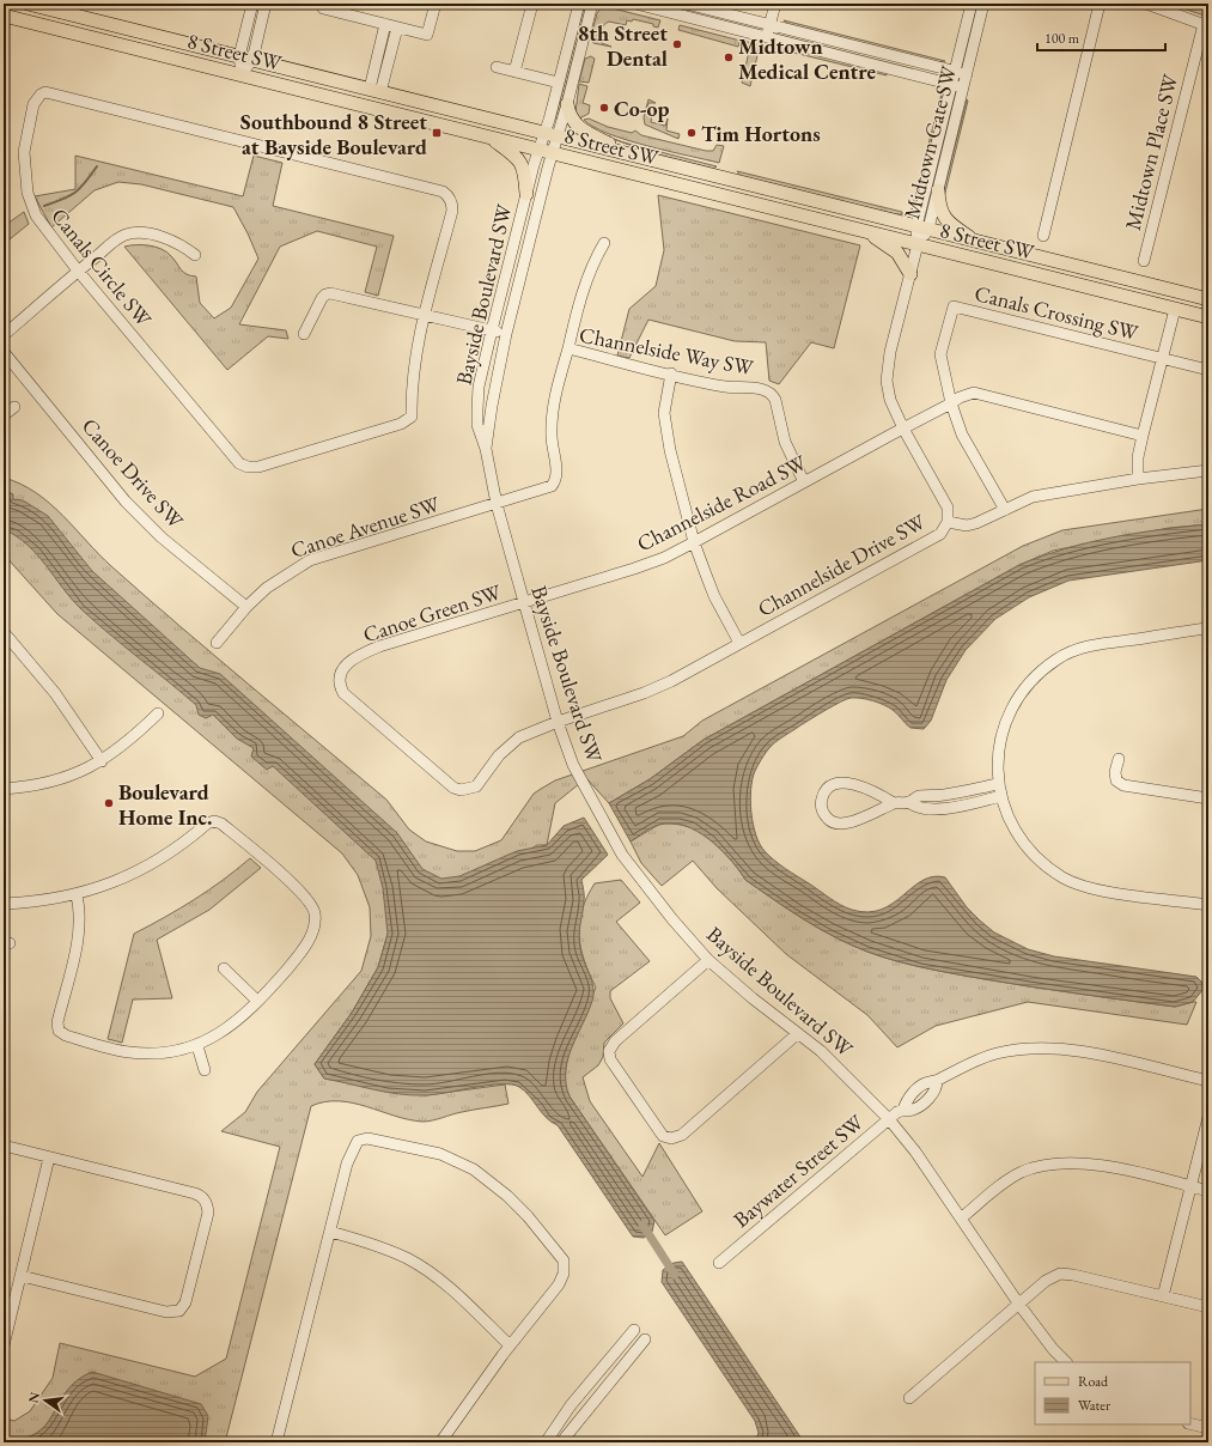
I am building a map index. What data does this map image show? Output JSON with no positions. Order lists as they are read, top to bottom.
{
  "streets": {
    "main road": ["8 Street SW"],
    "street": [
      "Midtown Gate SW",
      "Midtown Place SW",
      "Canals Circle SW",
      "Bayside Boulevard SW",
      "Canals Crossing SW",
      "Channelside Way SW",
      "Canoe Drive SW",
      "Channelside Road SW",
      "Canoe Avenue SW",
      "Channelside Drive SW",
      "Canoe Green SW",
      "Baywater Street SW"
    ]
  },
  "crossings": [
    ["8 Street SW", "Midtown Gate SW"],
    ["8 Street SW", "Bayside Boulevard SW"],
    ["8 Street SW", "Canals Crossing SW"],
    ["8 Street SW", "Channelside Drive SW"],
    ["Midtown Gate SW", "Channelside Drive SW"],
    ["Bayside Boulevard SW", "Channelside Way SW"],
    ["Bayside Boulevard SW", "Channelside Road SW"],
    ["Bayside Boulevard SW", "Canoe Avenue SW"],
    ["Bayside Boulevard SW", "Channelside Drive SW"],
    ["Bayside Boulevard SW", "Canoe Green SW"],
    ["Bayside Boulevard SW", "Baywater Street SW"],
    ["Channelside Way SW", "Channelside Road SW"],
    ["Channelside Way SW", "Canoe Avenue SW"],
    ["Canoe Drive SW", "Canoe Avenue SW"],
    ["Channelside Road SW", "Channelside Drive SW"],
    ["Channelside Road SW", "Canoe Green SW"],
    ["Channelside Drive SW", "Canoe Green SW"]
  ],
  "places": {
    "other": [
      "8th Street Dental",
      "Midtown Medical Centre",
      "Co-op",
      "Tim Hortons",
      "Boulevard Home Inc."
    ],
    "transit": ["Southbound 8 Street at Bayside Boulevard"]
  },
  "legend": ["Road", "Water"],
  "scale_bar": "100 m",
  "north": "left"
}
